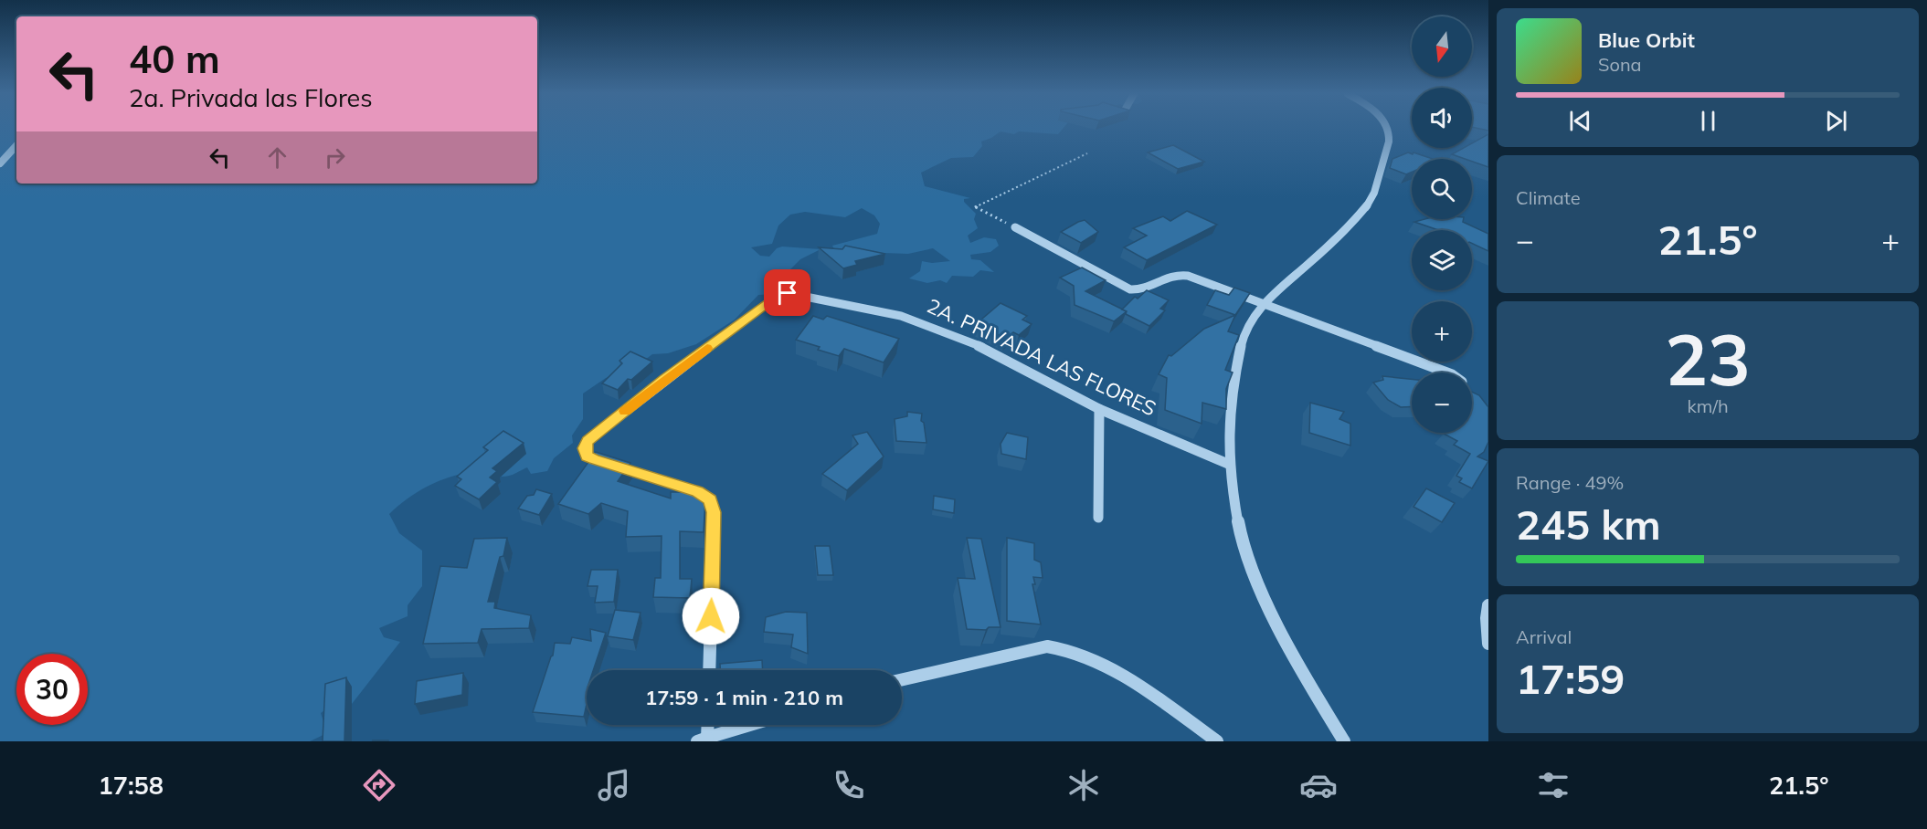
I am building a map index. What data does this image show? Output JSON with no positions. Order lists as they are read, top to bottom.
{
  "streets": {
    "street": ["2A. PRIVADA LAS FLORES"]
  },
  "north": "bottom",
  "page": {
    "map_buttons": ["+", "−"],
    "turn": ["40 m", "2a. Privada las Flores"],
    "song": ["Blue Orbit", "Sona"],
    "tile": [
      "Climate",
      ["23", "km/h"],
      ["Range · 49%", "245 km"],
      ["Arrival", "17:59"]
    ],
    "heat": ["−", "21.5°", "+"],
    "limit": "30",
    "trip": "17:59 · 1 min · 210 m",
    "tabs": ["17:58", "21.5°"]
  }
}
